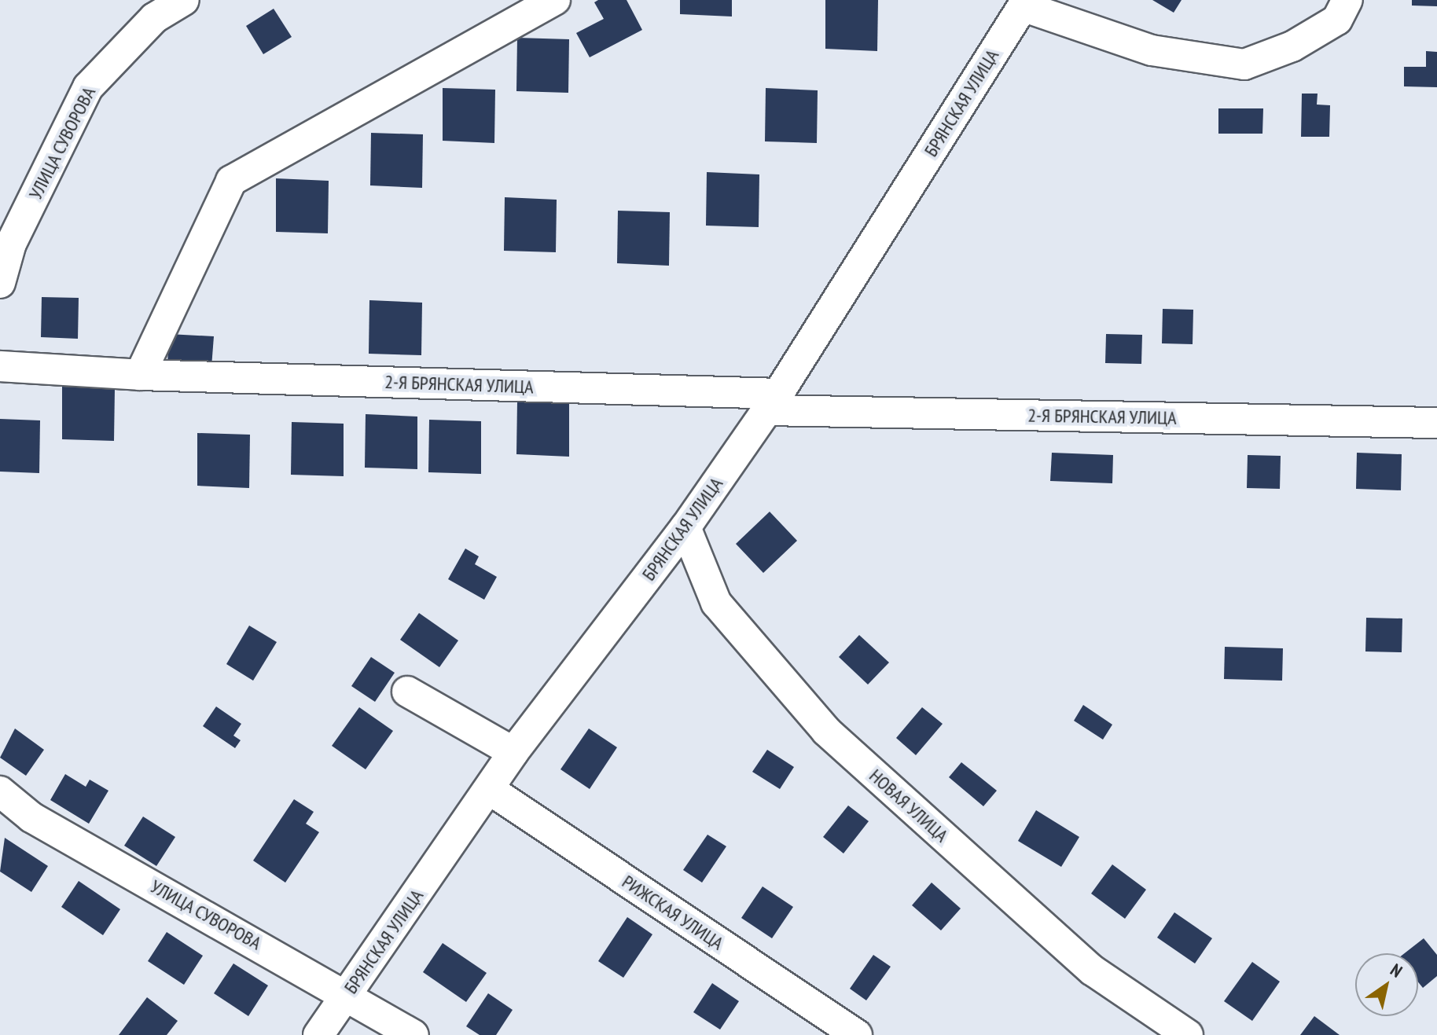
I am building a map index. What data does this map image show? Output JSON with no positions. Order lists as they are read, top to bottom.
{
  "streets": {
    "street": [
      "БРЯНСКАЯ УЛИЦА",
      "УЛИЦА СУВОРОВА",
      "2-Я БРЯНСКАЯ УЛИЦА",
      "НОВАЯ УЛИЦА",
      "РИЖСКАЯ УЛИЦА"
    ]
  },
  "crossings": [
    ["БРЯНСКАЯ УЛИЦА", "УЛИЦА СУВОРОВА"],
    ["БРЯНСКАЯ УЛИЦА", "2-Я БРЯНСКАЯ УЛИЦА"],
    ["БРЯНСКАЯ УЛИЦА", "НОВАЯ УЛИЦА"],
    ["БРЯНСКАЯ УЛИЦА", "РИЖСКАЯ УЛИЦА"]
  ],
  "north": "top right"
}
